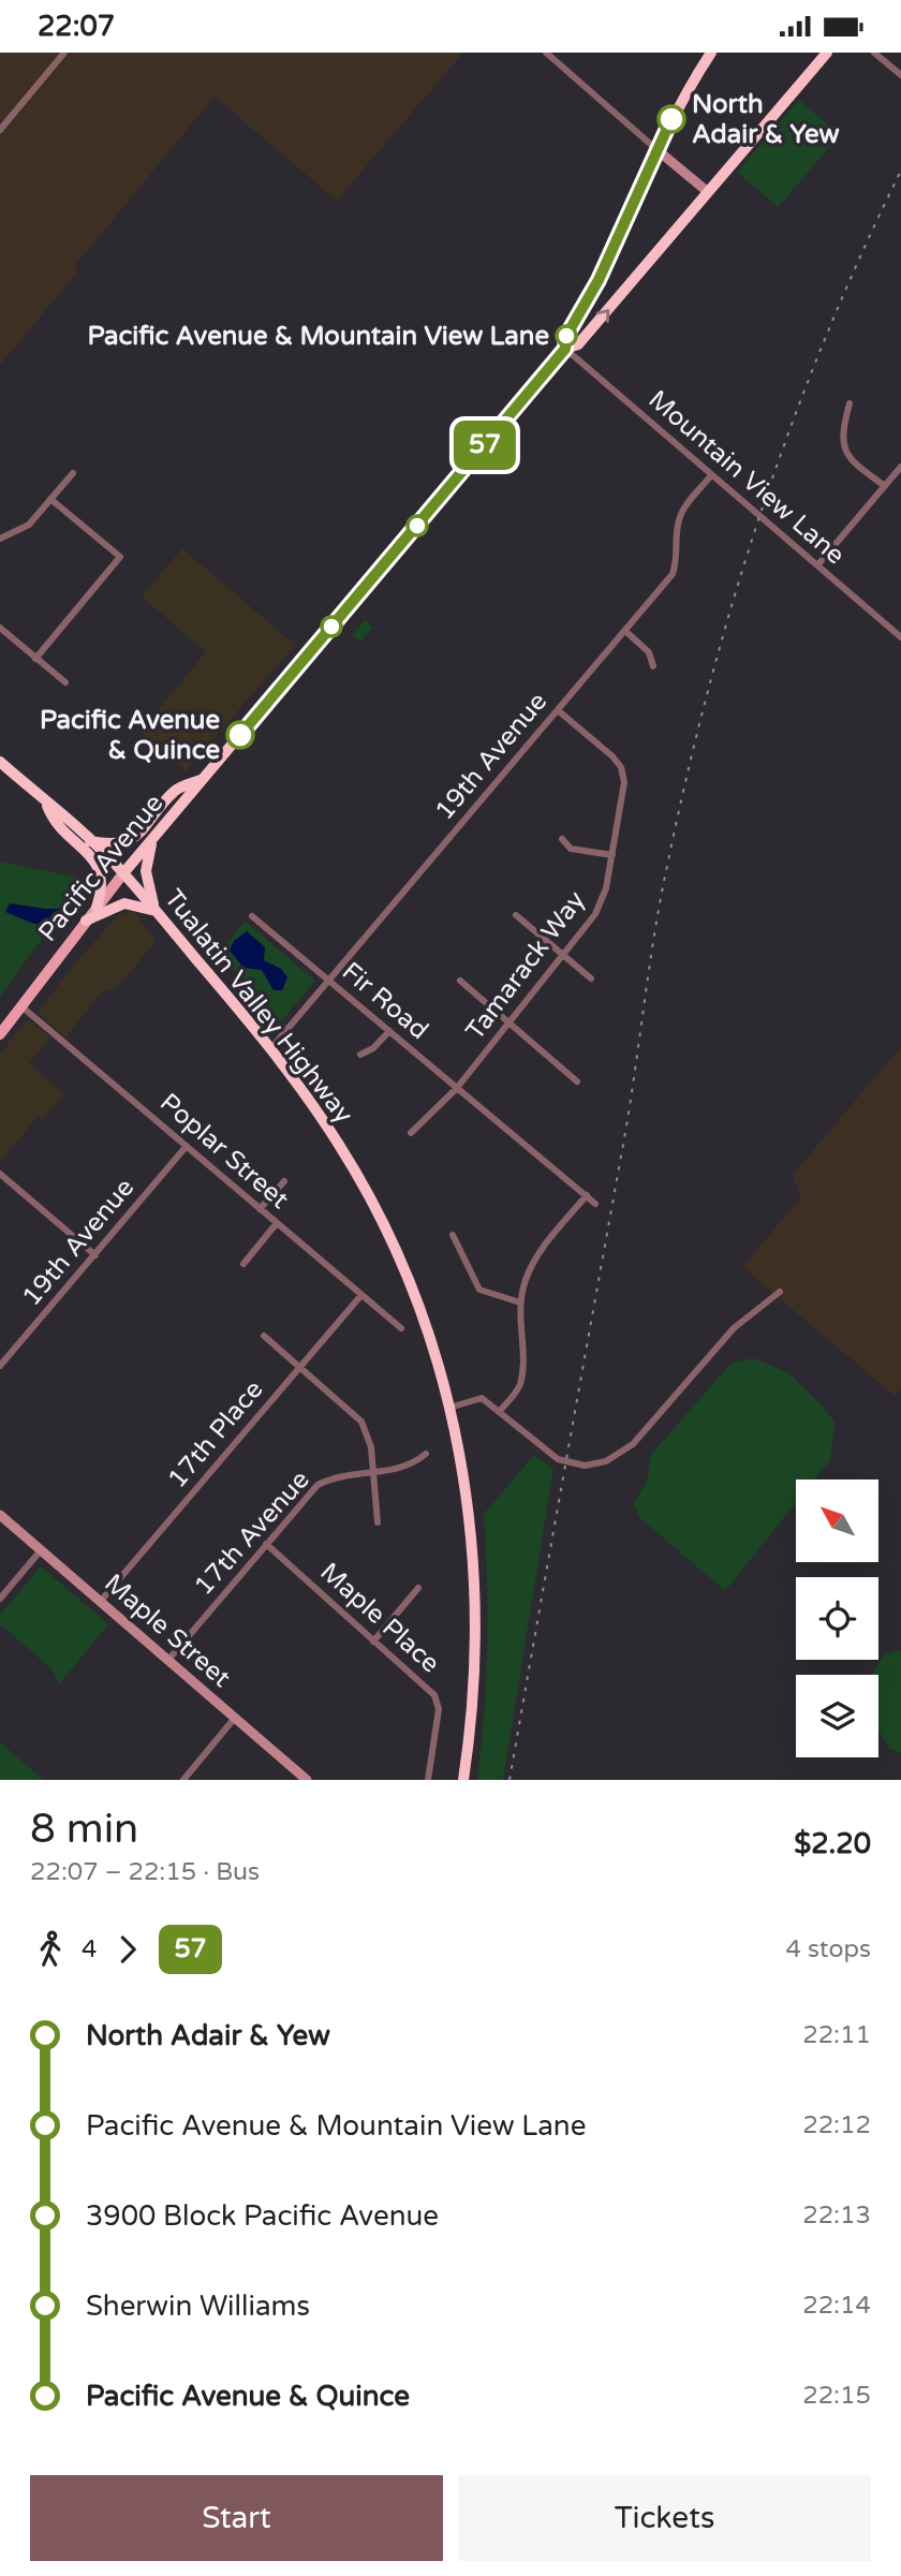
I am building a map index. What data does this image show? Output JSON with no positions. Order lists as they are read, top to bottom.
{
  "streets": {
    "highway": ["Pacific Avenue", "Tualatin Valley Highway"],
    "street": [
      "Mountain View Lane",
      "19th Avenue",
      "Tamarack Way",
      "Fir Road",
      "Poplar Street",
      "17th Place",
      "17th Avenue",
      "Maple Place",
      "Maple Street"
    ]
  },
  "crossings": [
    ["Mountain View Lane", "19th Avenue"],
    ["Mountain View Lane", "Pacific Avenue"],
    ["19th Avenue", "Tamarack Way"],
    ["19th Avenue", "Fir Road"],
    ["19th Avenue", "Tualatin Valley Highway"],
    ["19th Avenue", "Poplar Street"],
    ["Pacific Avenue", "Tualatin Valley Highway"],
    ["Pacific Avenue", "Poplar Street"],
    ["Tamarack Way", "Fir Road"],
    ["Poplar Street", "17th Place"],
    ["17th Place", "Maple Street"],
    ["17th Avenue", "Maple Place"],
    ["17th Avenue", "Maple Street"]
  ],
  "places": ["North Adair & Yew", "Pacific Avenue & Mountain View Lane", "Pacific Avenue & Quince"],
  "lines": ["bus line 57"],
  "north": "top left",
  "page": {
    "status": "22:07",
    "on_map": "57",
    "heading": ["8 min", "22:07 – 22:15 · Bus", "$2.20"],
    "legs": ["4", "57", "4 stops"],
    "list": [
      {
        "name": "North Adair & Yew",
        "value": "22:11"
      },
      {
        "name": "Pacific Avenue & Mountain View Lane",
        "value": "22:12"
      },
      {
        "name": "3900 Block Pacific Avenue",
        "value": "22:13"
      },
      {
        "name": "Sherwin Williams",
        "value": "22:14"
      },
      {
        "name": "Pacific Avenue & Quince",
        "value": "22:15"
      }
    ],
    "buttons": ["Start", "Tickets"]
  }
}
